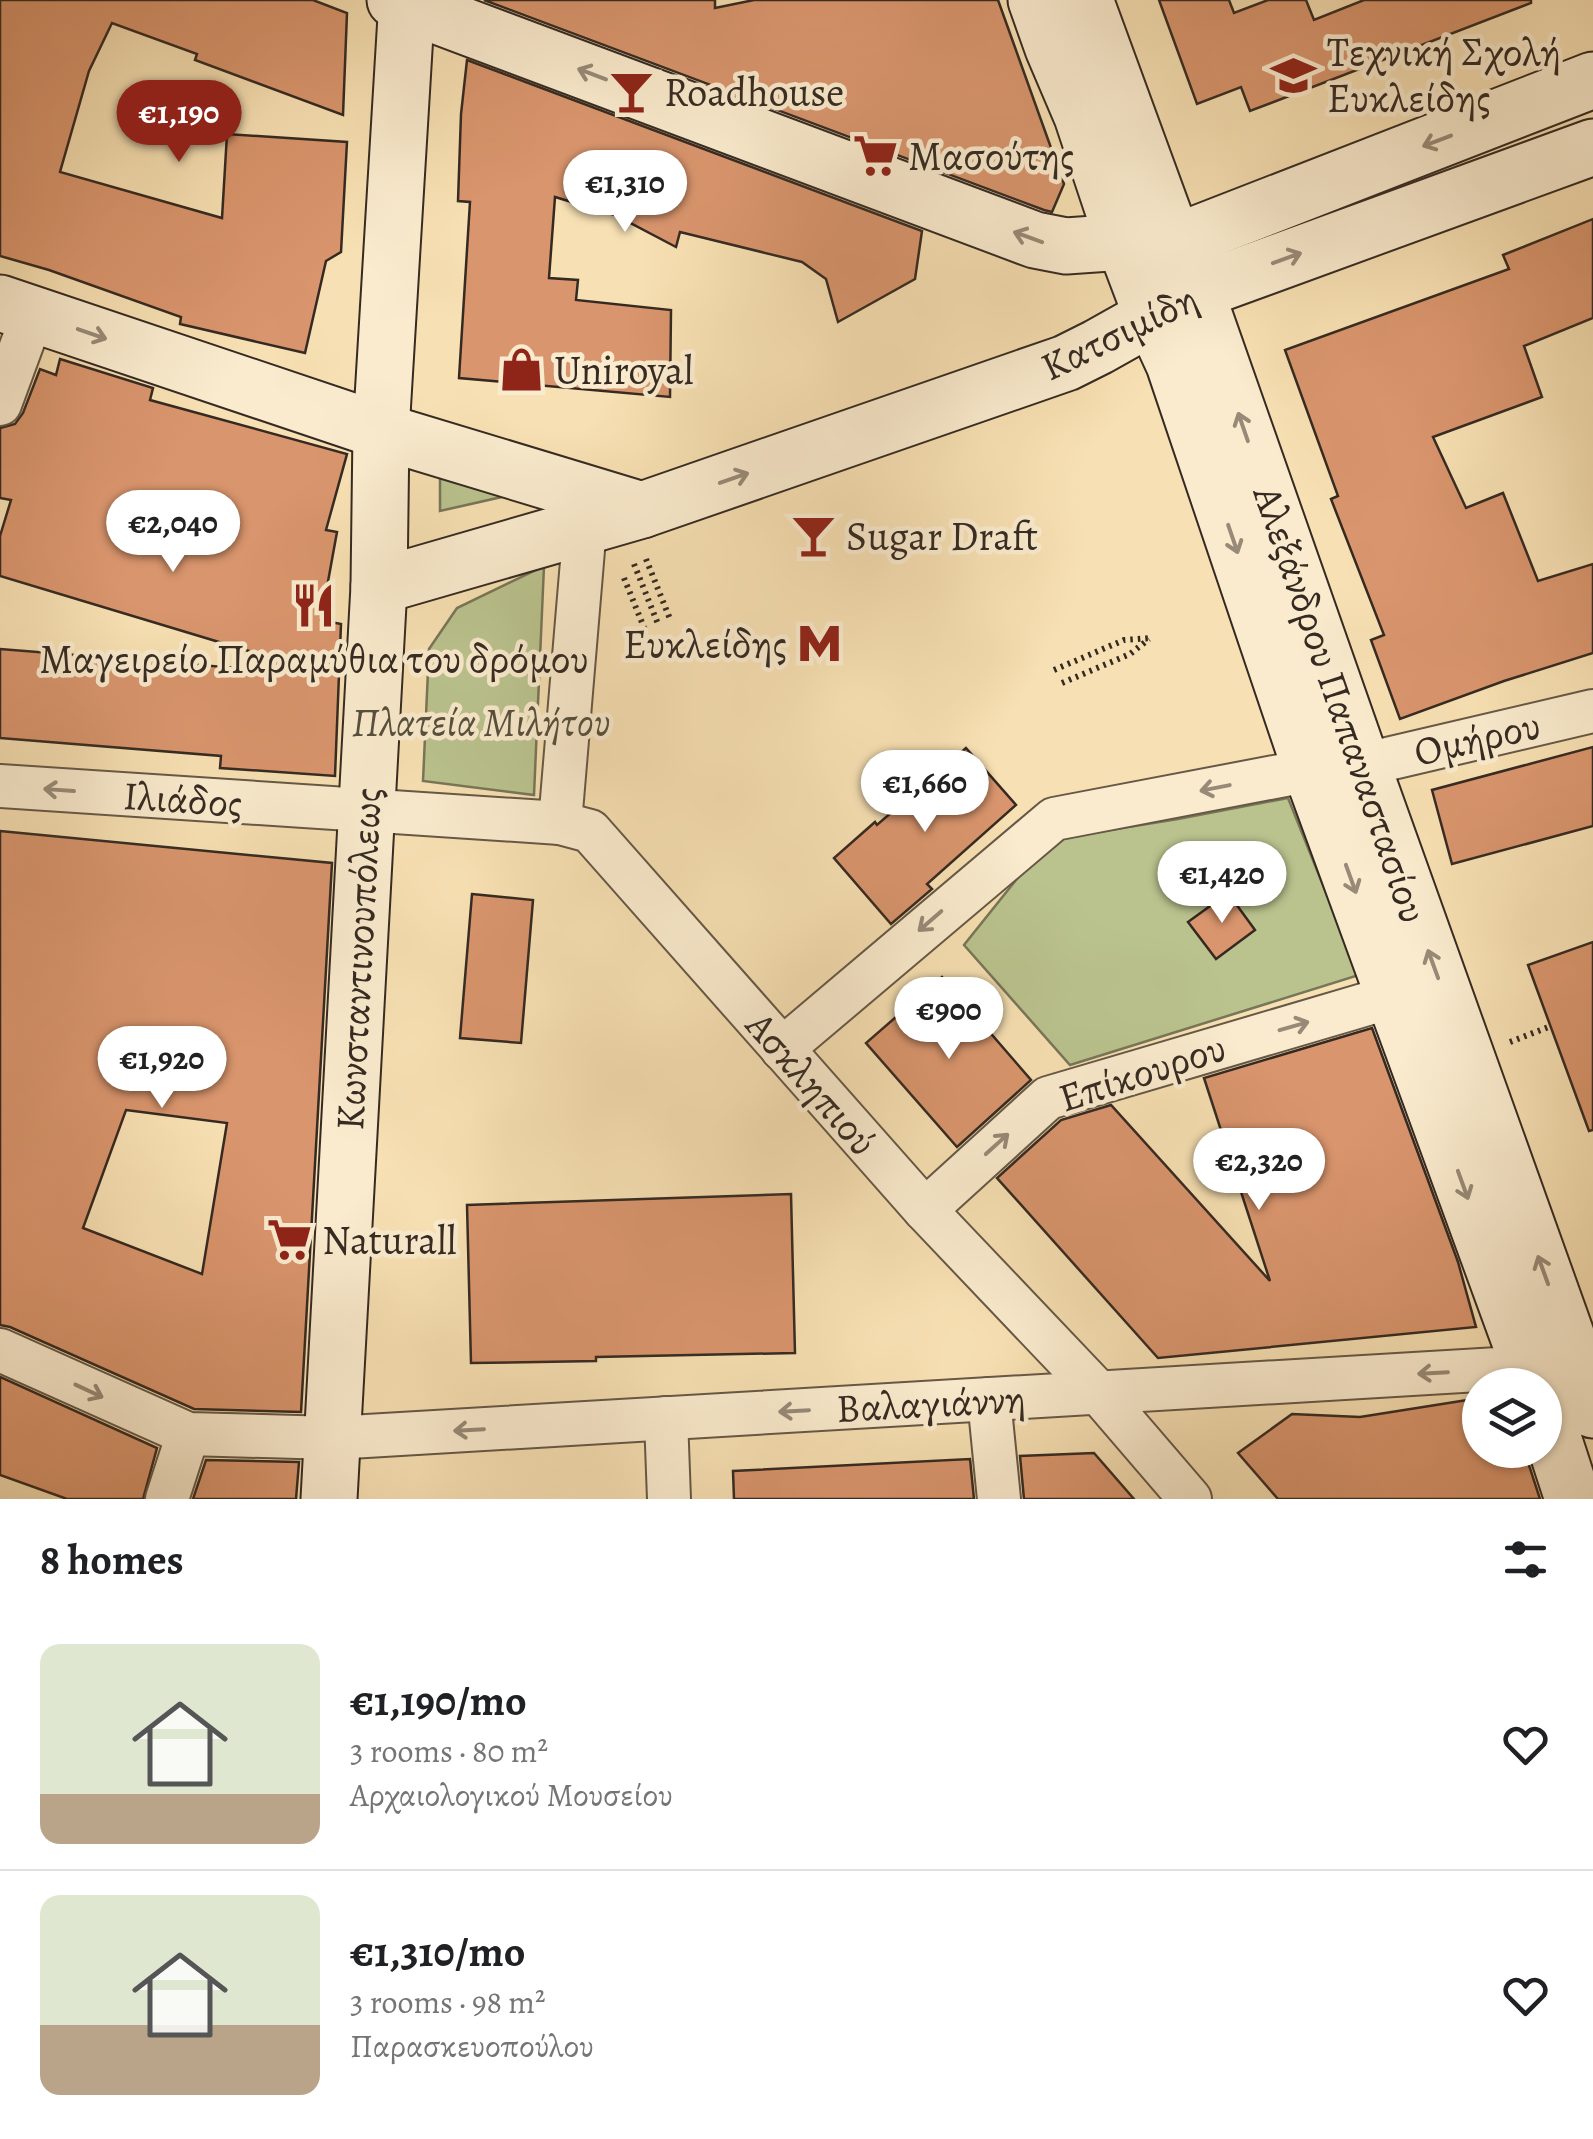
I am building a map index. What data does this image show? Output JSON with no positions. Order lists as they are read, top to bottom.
{
  "streets": {
    "street": [
      "Κατσιμίδη",
      "Αλεξάνδρου Παπαναστασίου",
      "Ομήρου",
      "Ιλιάδος",
      "Κωνσταντινουπόλεως",
      "Επίκουρου",
      "Ασκληπιού",
      "Βαλαγιάννη"
    ]
  },
  "crossings": [
    ["Κατσιμίδη", "Αλεξάνδρου Παπαναστασίου"],
    ["Κατσιμίδη", "Κωνσταντινουπόλεως"],
    ["Αλεξάνδρου Παπαναστασίου", "Ομήρου"],
    ["Αλεξάνδρου Παπαναστασίου", "Επίκουρου"],
    ["Ομήρου", "Ασκληπιού"],
    ["Ιλιάδος", "Κωνσταντινουπόλεως"],
    ["Ιλιάδος", "Ασκληπιού"],
    ["Κωνσταντινουπόλεως", "Ασκληπιού"],
    ["Κωνσταντινουπόλεως", "Βαλαγιάννη"],
    ["Επίκουρου", "Ασκληπιού"],
    ["Ασκληπιού", "Βαλαγιάννη"]
  ],
  "one_way": [
    "Ομήρου",
    "Ιλιάδος",
    "Επίκουρου",
    "Βαλαγιάννη"
  ],
  "parks": ["Πλατεία Μιλήτου"],
  "places": {
    "school or university": ["Τεχνική Σχολή Ευκλείδης"],
    "bar": ["Roadhouse", "Sugar Draft"],
    "supermarket": ["Μασούτης", "Naturall"],
    "shop": ["Uniroyal"],
    "restaurant": ["Μαγειρείο Παραμύθια του δρόμου"],
    "metro station": ["Ευκλείδης"]
  },
  "page": {
    "price": [
      "€1,190",
      "€1,310",
      "€2,040",
      "€1,660",
      "€1,420",
      "€900",
      "€1,920",
      "€2,320"
    ],
    "heading": "8 homes",
    "list": [
      {
        "name": "€1,190/mo",
        "note": "3 rooms · 80 m² · Αρχαιολογικού Μουσείου"
      },
      {
        "name": "€1,310/mo",
        "note": "3 rooms · 98 m² · Παρασκευοπούλου"
      }
    ]
  }
}
